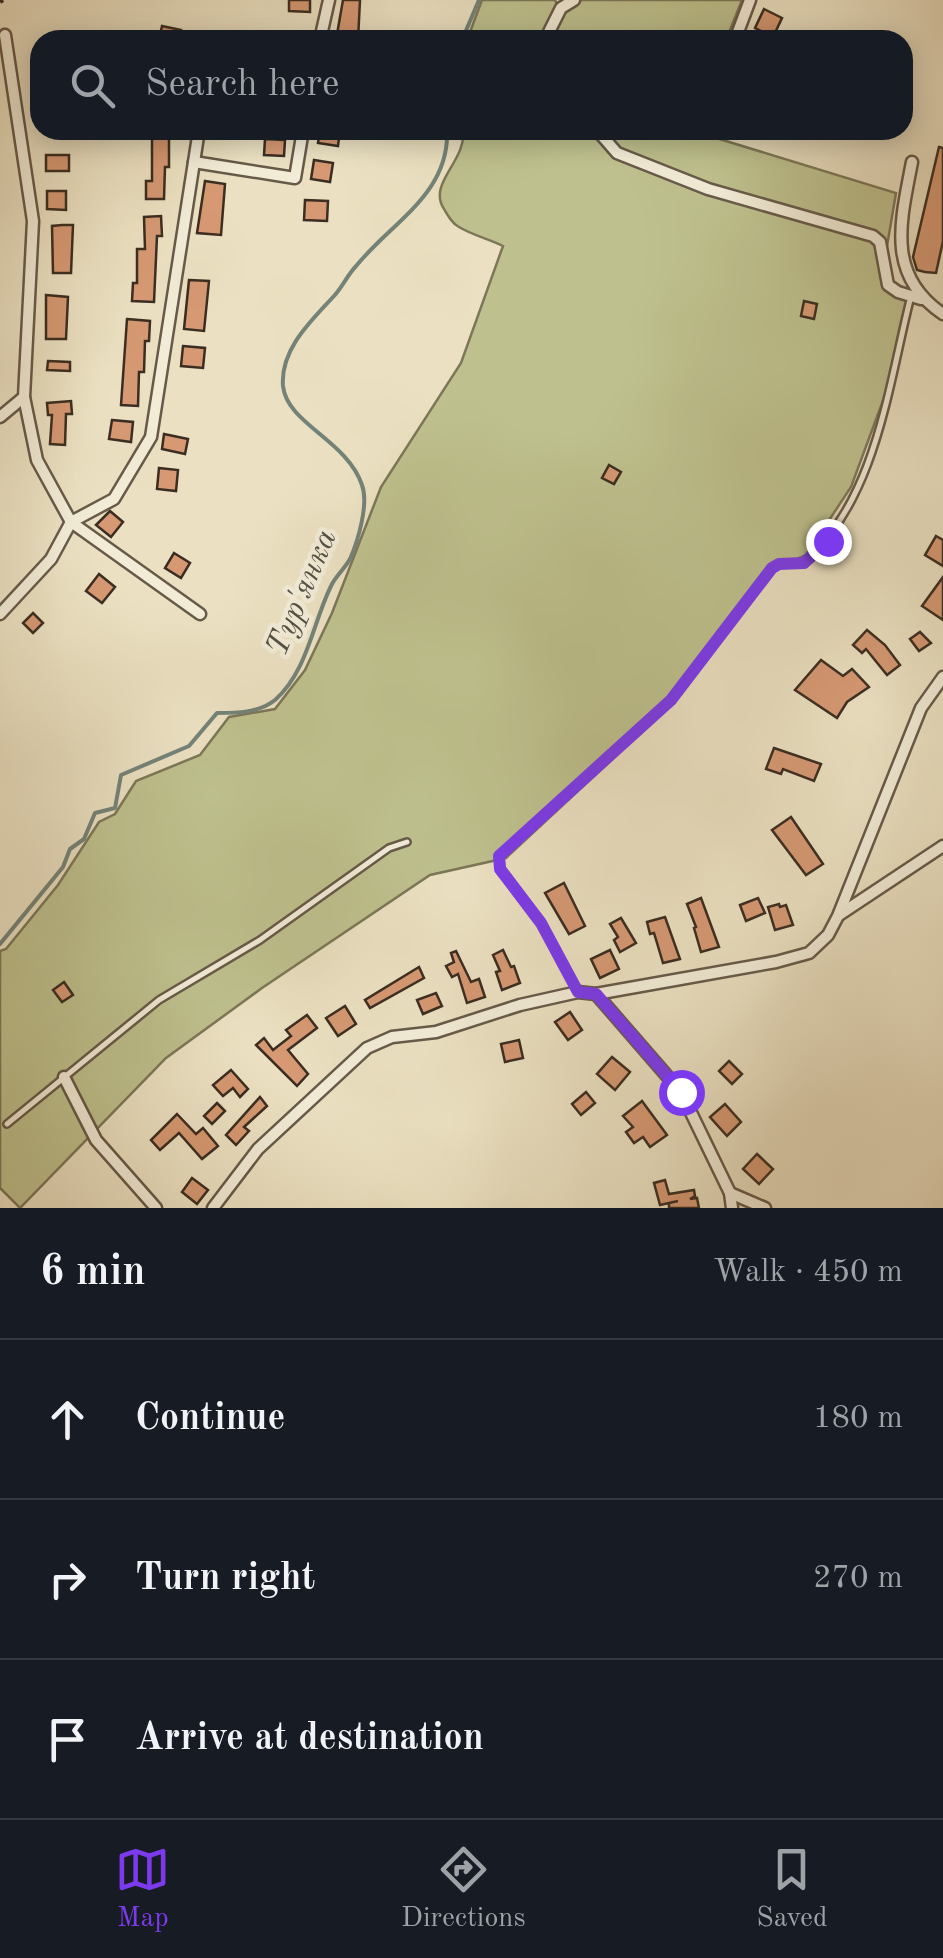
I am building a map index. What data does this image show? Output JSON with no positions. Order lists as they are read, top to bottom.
{
  "water": ["Тур'янка"],
  "page": {
    "search": "Search here",
    "heading": ["6 min", "Walk · 450 m"],
    "list": [
      ["Continue", "180 m"],
      ["Turn right", "270 m"],
      "Arrive at destination"
    ],
    "nav": ["Map", "Directions", "Saved"]
  }
}
